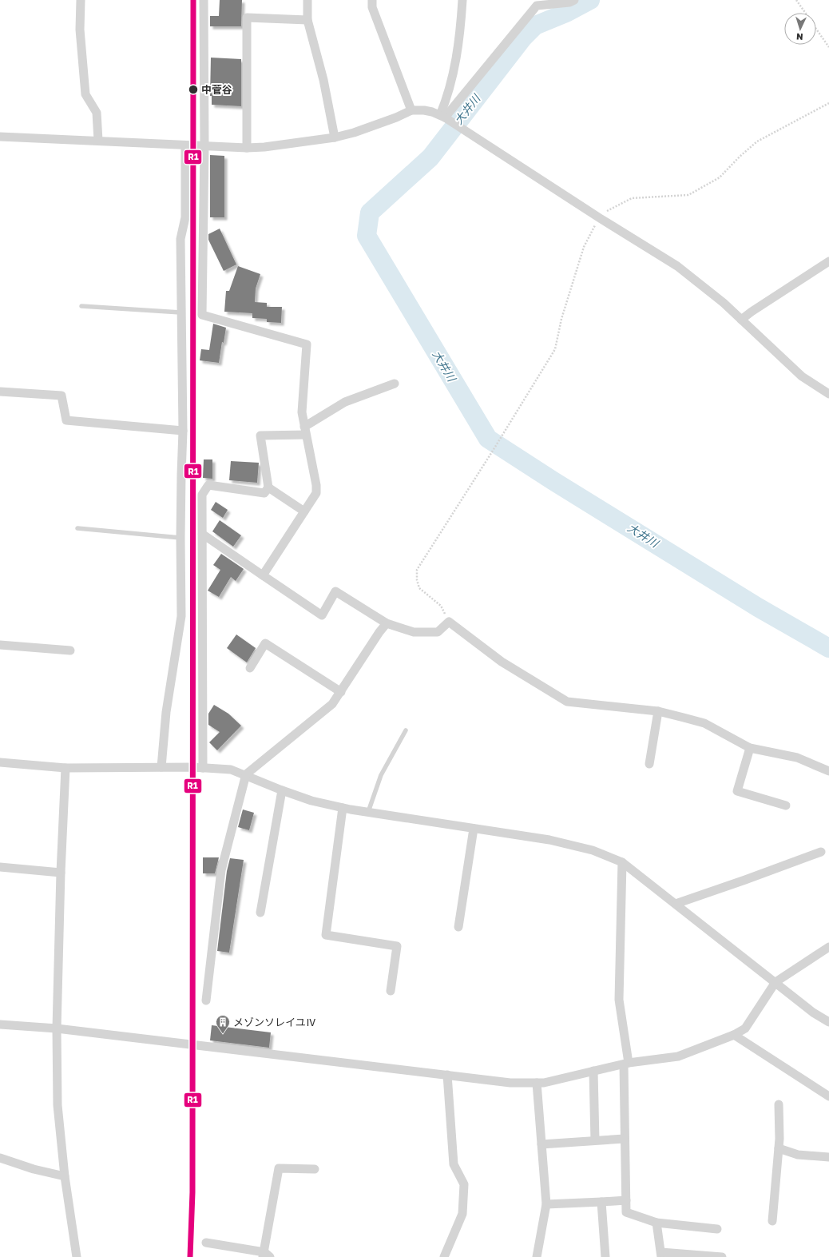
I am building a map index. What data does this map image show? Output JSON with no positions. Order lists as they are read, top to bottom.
{
  "water": ["大井川"],
  "places": {
    "other": ["中菅谷"],
    "building": ["メゾンソレイユⅣ"]
  },
  "lines": ["transit line R1"],
  "north": "bottom"
}
